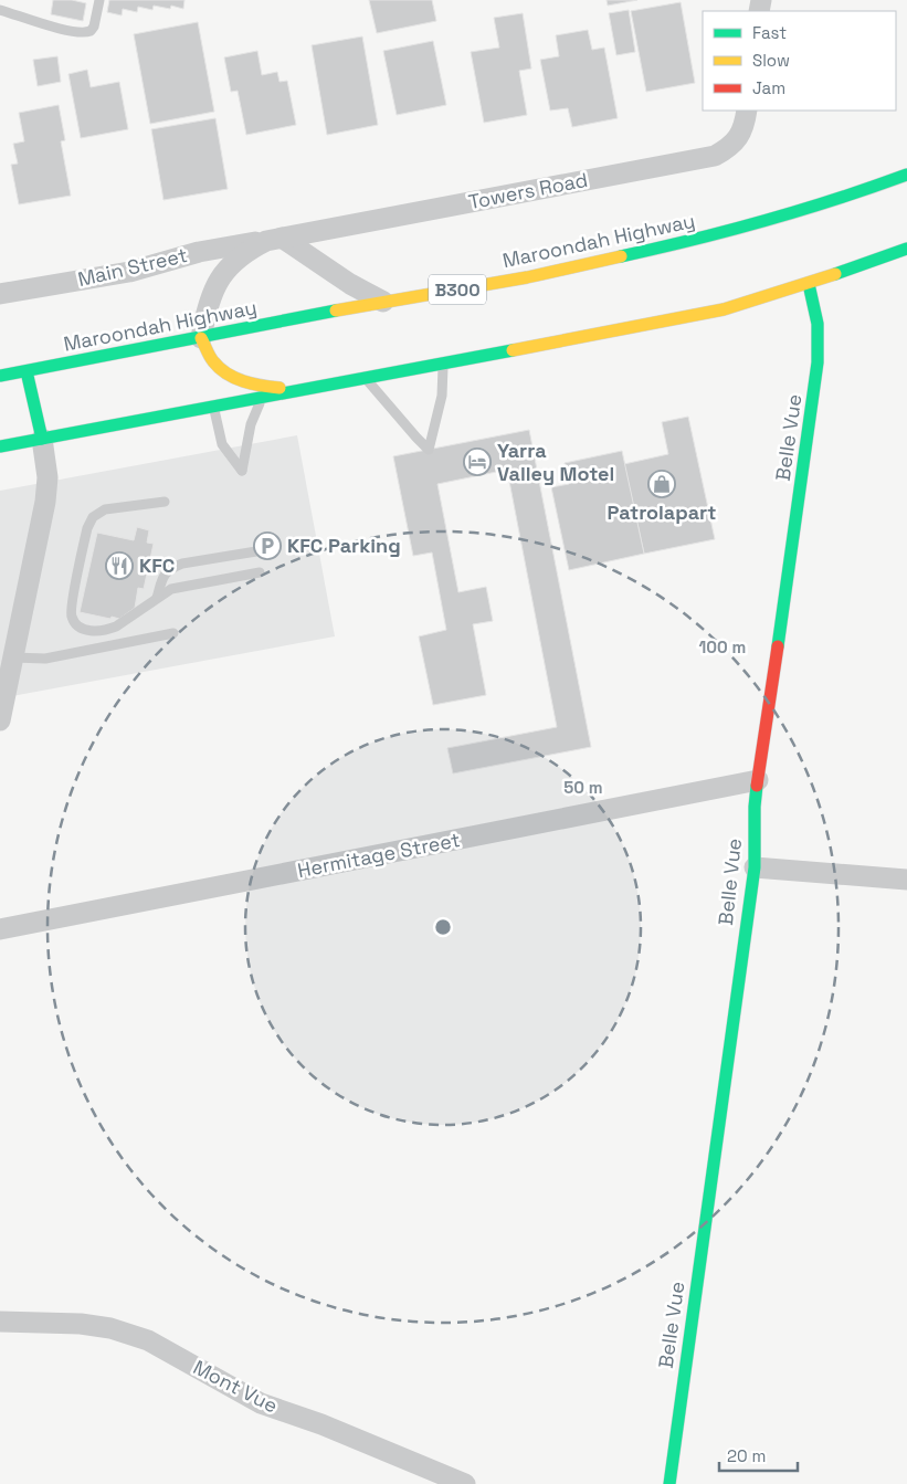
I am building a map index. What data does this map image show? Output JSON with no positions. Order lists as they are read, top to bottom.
{
  "streets": {
    "main road": ["Maroondah Highway", "B300", "Belle Vue"],
    "street": [
      "Towers Road",
      "Main Street",
      "Hermitage Street",
      "Mont Vue"
    ]
  },
  "crossings": [
    ["Towers Road", "Main Street"],
    ["Belle Vue", "Hermitage Street"]
  ],
  "places": {
    "hotel": ["Yarra Valley Motel"],
    "shop": ["Patrolapart"],
    "parking": ["KFC Parking"],
    "restaurant": ["KFC"]
  },
  "legend": ["Fast", "Slow", "Jam"],
  "scale_bar": "20 m",
  "rings": ["100 m", "50 m"]
}
